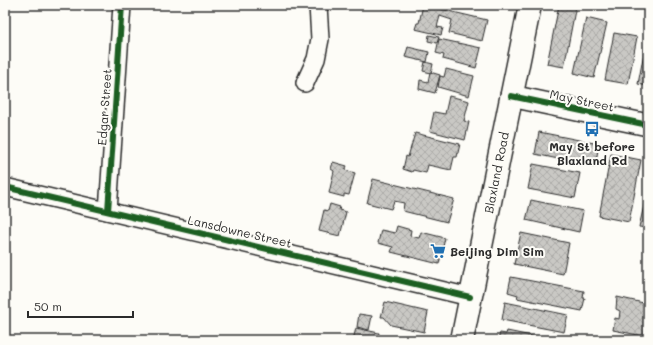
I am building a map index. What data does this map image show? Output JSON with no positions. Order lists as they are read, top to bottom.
{
  "streets": {
    "main road": ["Blaxland Road"],
    "street": ["May Street", "Edgar Street", "Lansdowne Street"]
  },
  "crossings": [
    ["May Street", "Blaxland Road"],
    ["Edgar Street", "Lansdowne Street"],
    ["Blaxland Road", "Lansdowne Street"]
  ],
  "places": {
    "bus stop": ["May St before Blaxland Rd"],
    "supermarket": ["Beijing Dim Sim"]
  },
  "scale_bar": "50 m"
}
